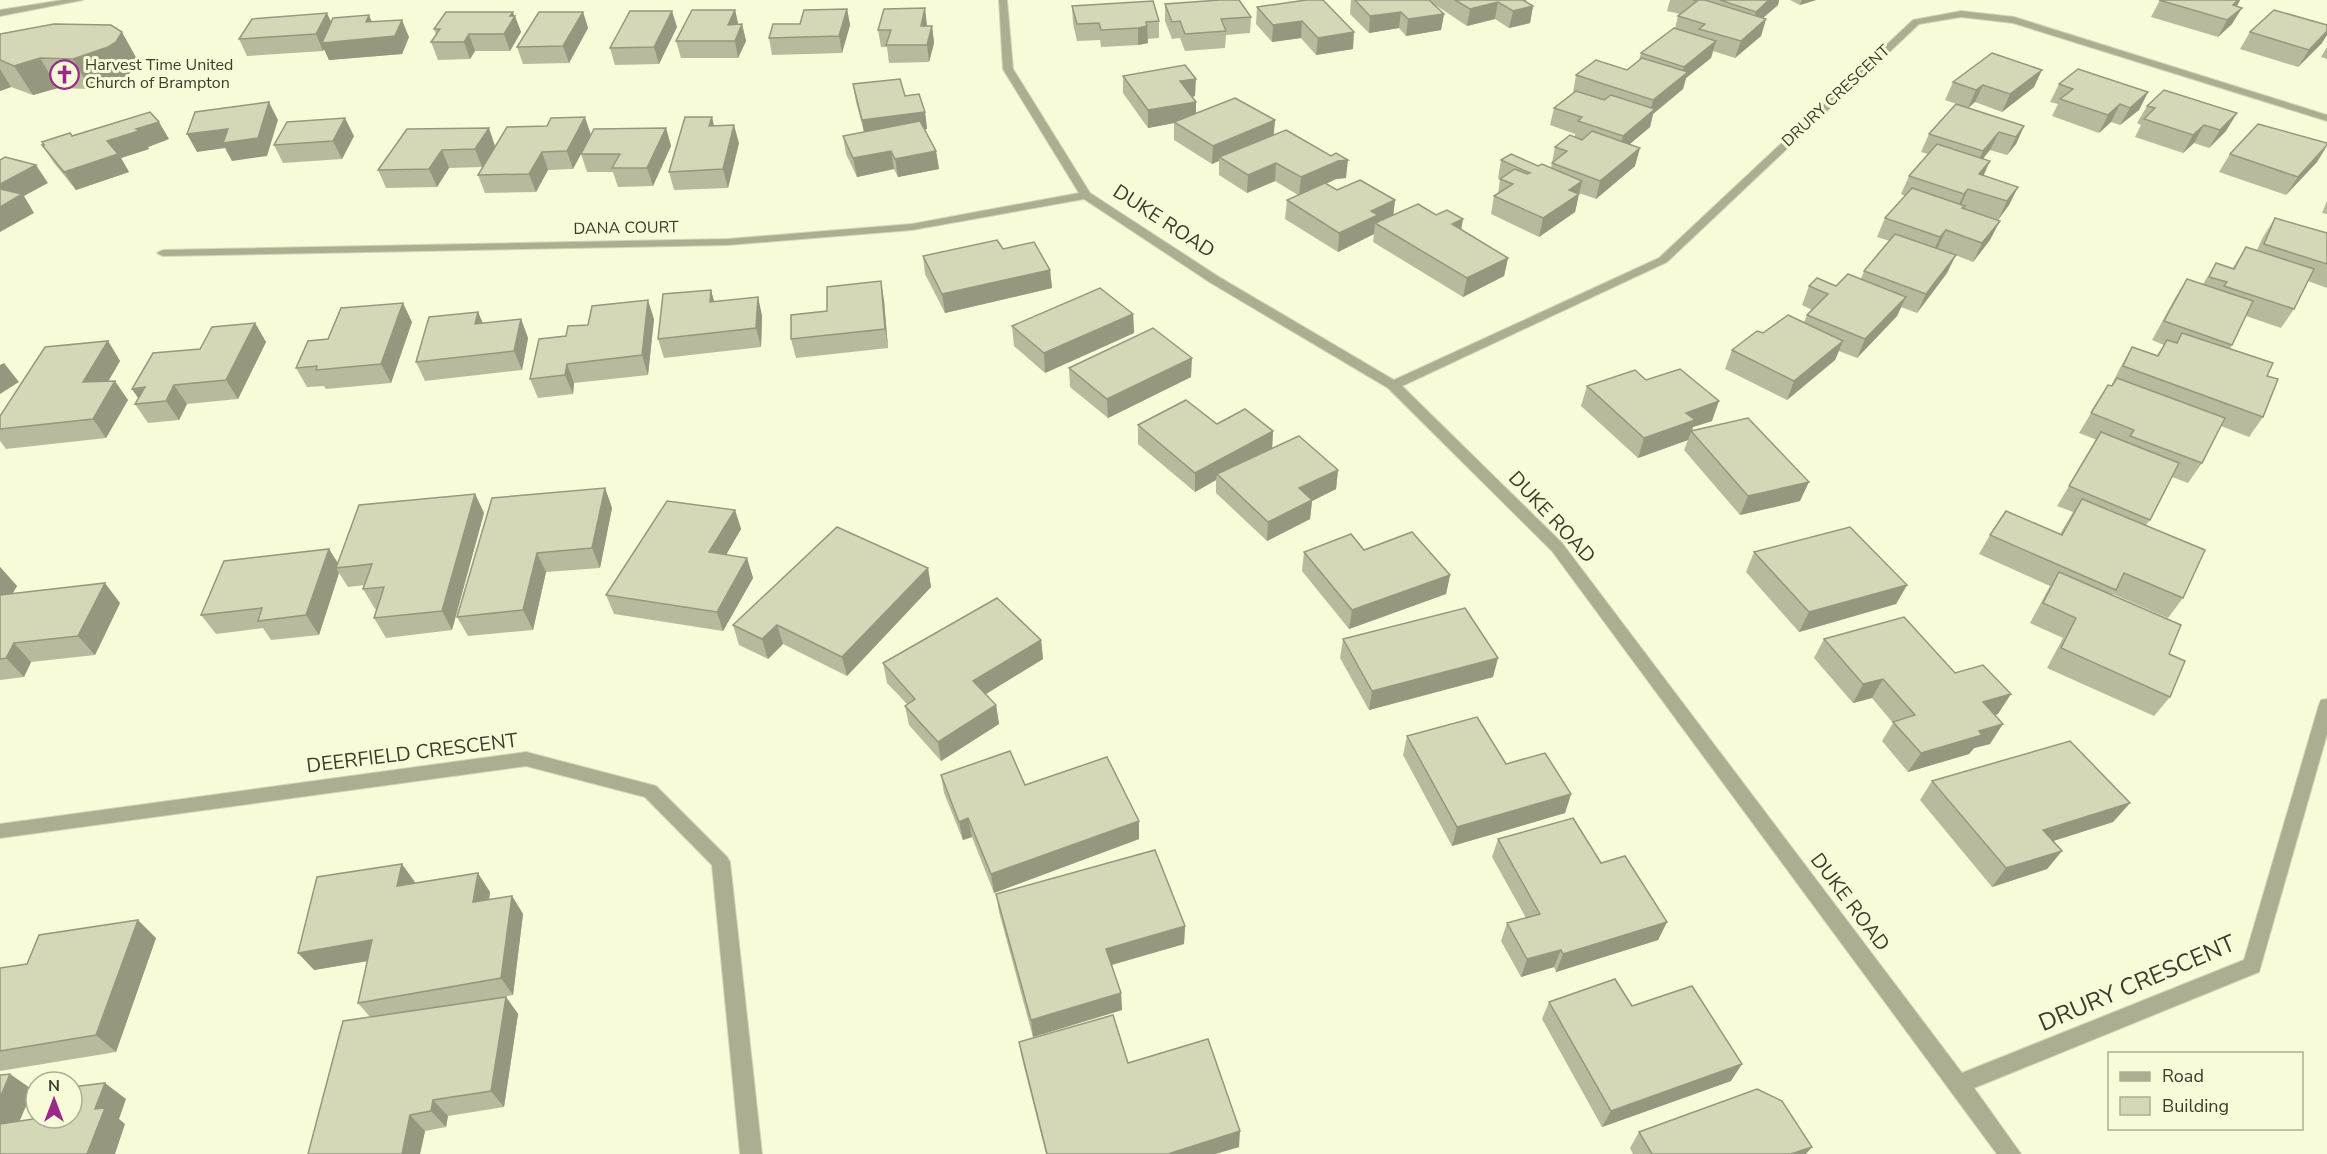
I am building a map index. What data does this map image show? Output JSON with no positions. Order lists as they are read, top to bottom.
{
  "streets": {
    "street": [
      "DRURY CRESCENT",
      "DUKE ROAD",
      "DANA COURT",
      "DEERFIELD CRESCENT"
    ]
  },
  "crossings": [
    ["DRURY CRESCENT", "DUKE ROAD"],
    ["DUKE ROAD", "DANA COURT"]
  ],
  "places": {
    "church": ["Harvest Time United Church of Brampton"]
  },
  "legend": ["Road", "Building"],
  "north": "top"
}
